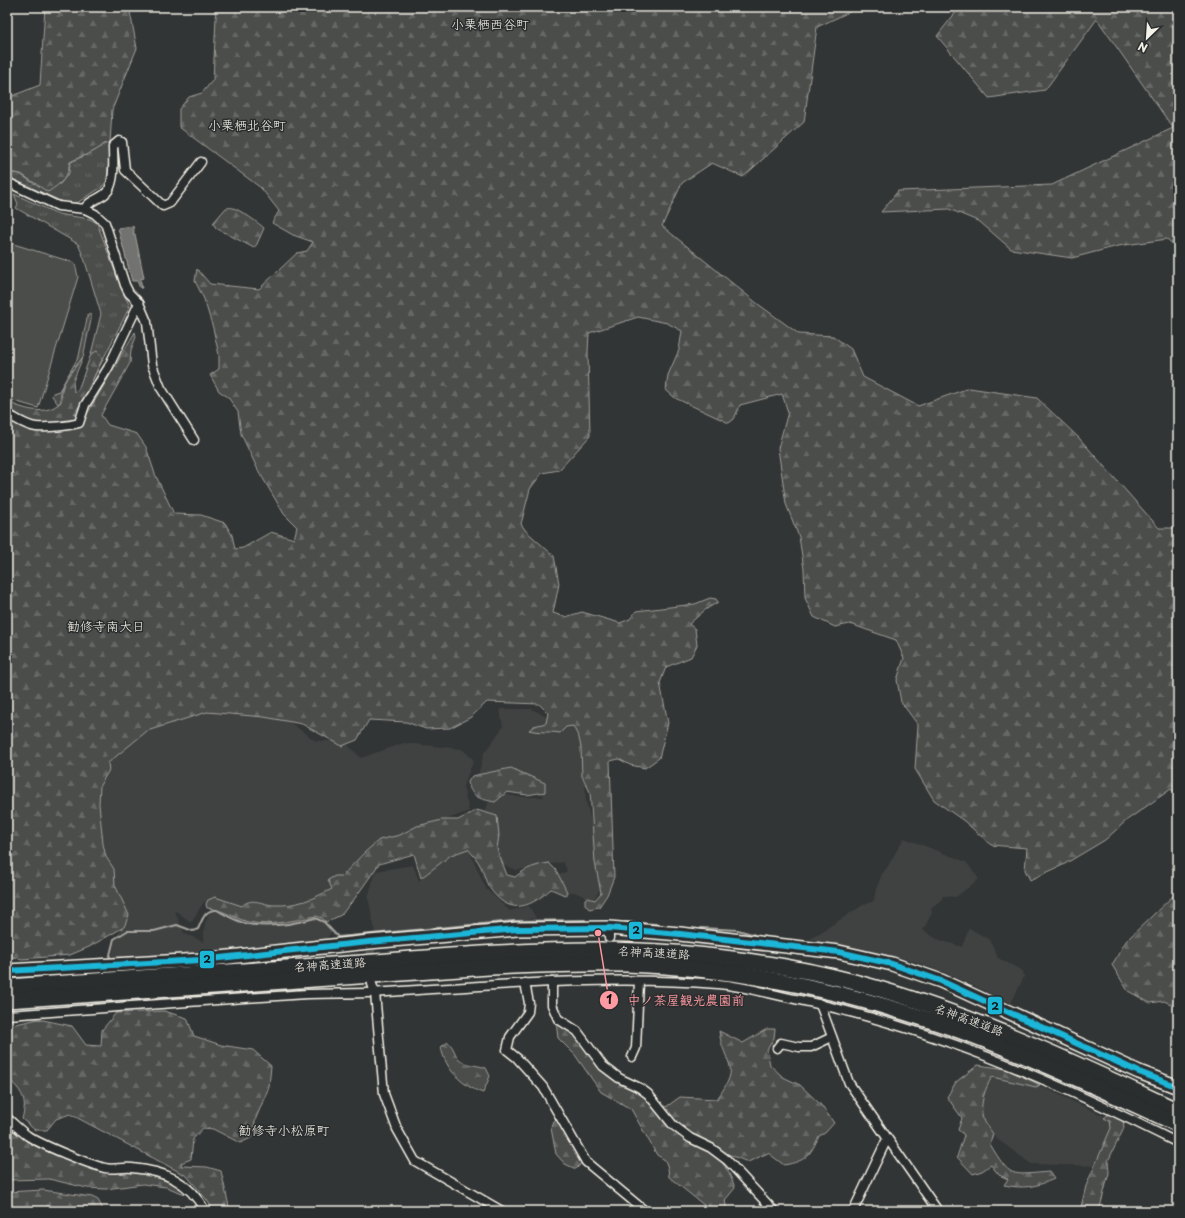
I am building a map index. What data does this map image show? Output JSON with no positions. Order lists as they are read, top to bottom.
{
  "streets": {
    "highway": ["名神高速道路"]
  },
  "districts": [
    "小栗栖西谷町",
    "小栗栖北谷町",
    "勧修寺南大日",
    "勧修寺小松原町"
  ],
  "places": ["中ノ茶屋観光農園前"],
  "lines": ["transit line 2"],
  "north": "bottom left"
}
